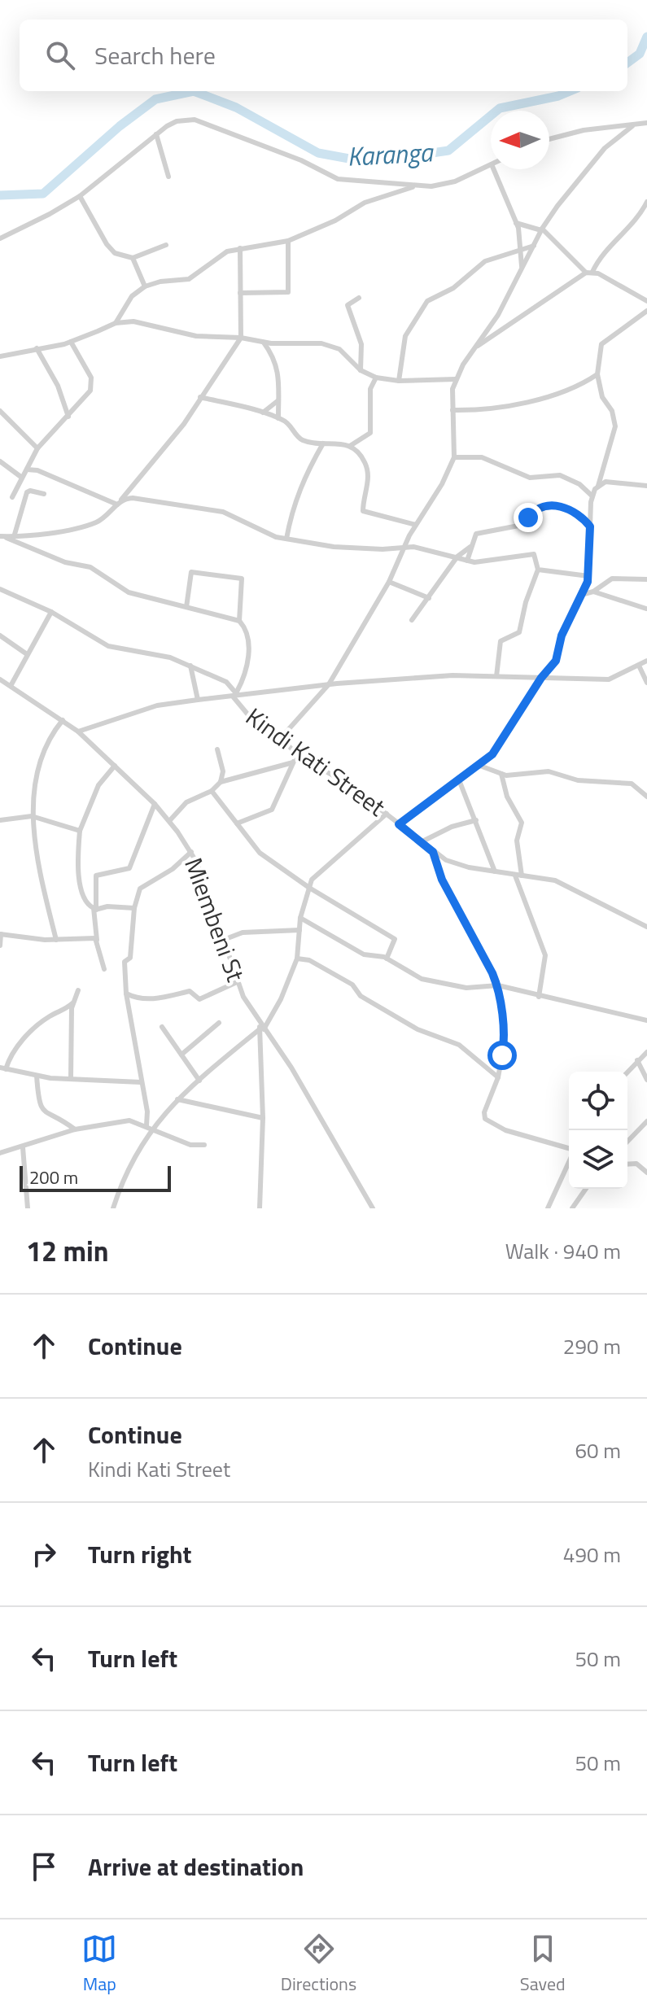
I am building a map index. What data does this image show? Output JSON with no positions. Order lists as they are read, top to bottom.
{
  "streets": {
    "street": ["Kindi Kati Street", "Miembeni St"]
  },
  "water": ["Karanga"],
  "scale_bar": "200 m",
  "north": "left",
  "page": {
    "search": "Search here",
    "scale": "200 m",
    "heading": ["12 min", "Walk · 940 m"],
    "list": [
      ["Continue", "290 m"],
      ["Continue", "Kindi Kati Street", "60 m"],
      ["Turn right", "490 m"],
      ["Turn left", "50 m"],
      ["Turn left", "50 m"],
      "Arrive at destination"
    ],
    "nav": ["Map", "Directions", "Saved"]
  }
}
